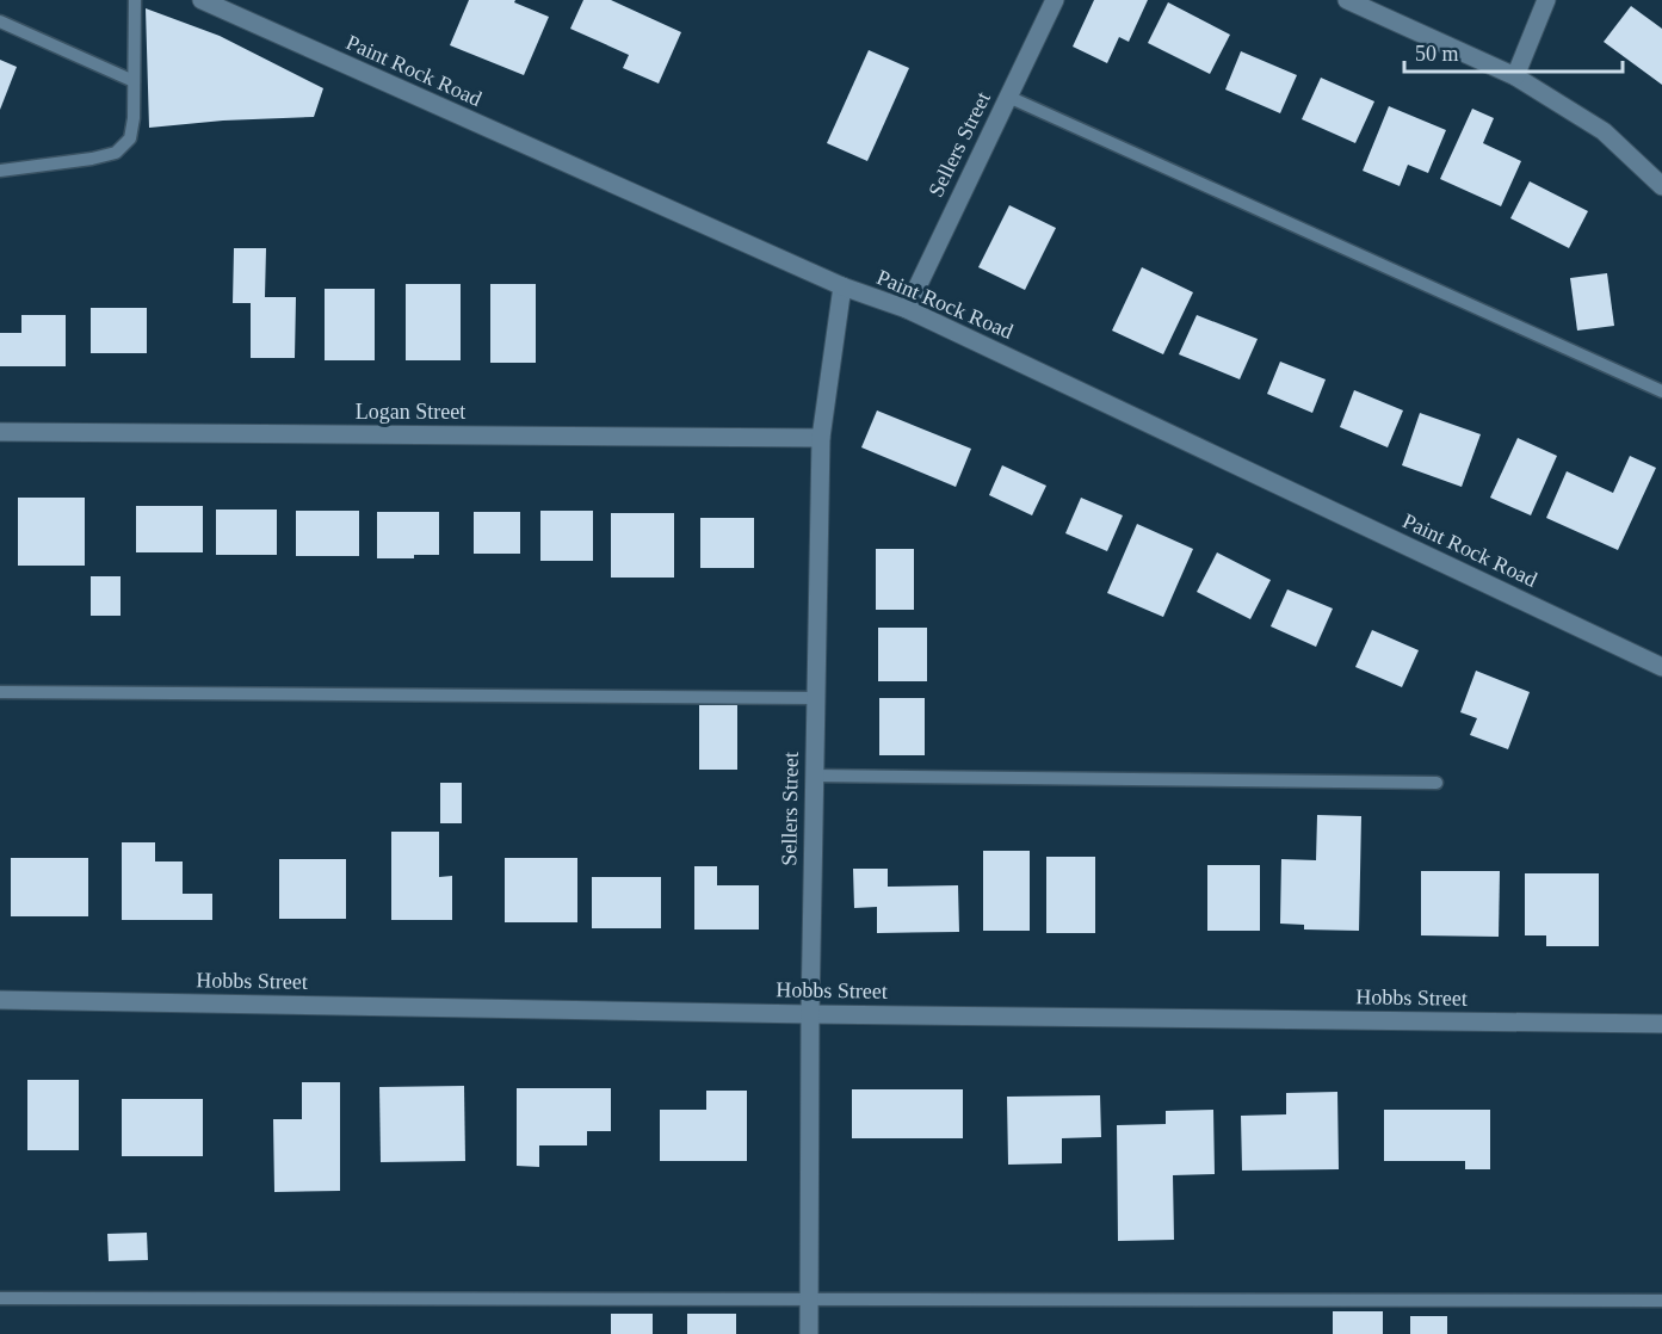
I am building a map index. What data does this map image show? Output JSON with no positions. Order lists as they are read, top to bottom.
{
  "streets": {
    "street": [
      "Paint Rock Road",
      "Sellers Street",
      "Logan Street",
      "Hobbs Street"
    ]
  },
  "crossings": [
    ["Paint Rock Road", "Sellers Street"],
    ["Sellers Street", "Logan Street"],
    ["Sellers Street", "Hobbs Street"]
  ],
  "scale_bar": "50 m"
}
